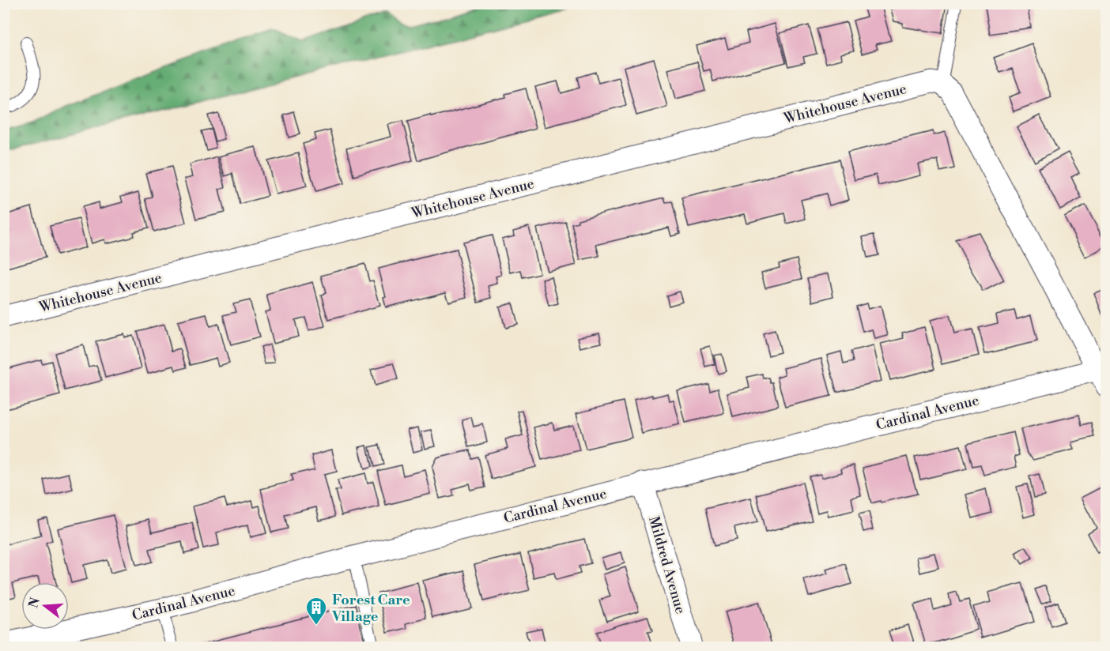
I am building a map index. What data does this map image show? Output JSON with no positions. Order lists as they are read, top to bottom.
{
  "streets": {
    "street": ["Whitehouse Avenue", "Cardinal Avenue", "Mildred Avenue"]
  },
  "crossings": [
    ["Cardinal Avenue", "Mildred Avenue"]
  ],
  "places": {
    "building": ["Forest Care Village"]
  },
  "north": "left"
}
